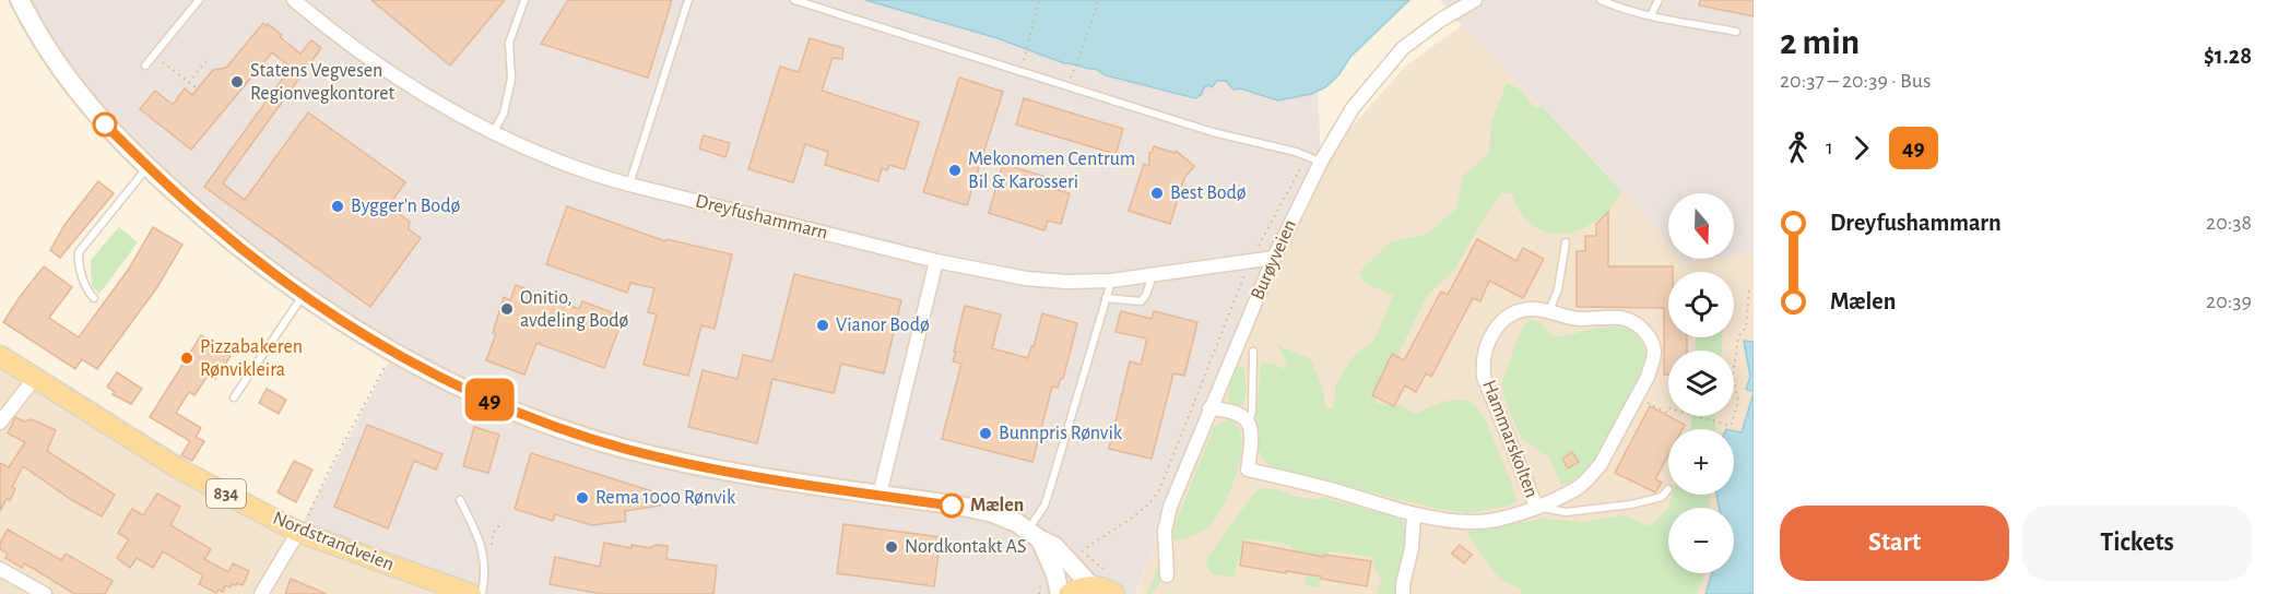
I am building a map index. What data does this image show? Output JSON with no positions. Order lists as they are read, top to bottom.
{
  "streets": {
    "main road": ["834", "Nordstrandveien"],
    "street": ["Dreyfushammarn", "Burøyveien", "Hammarskolten"]
  },
  "crossings": [
    ["Dreyfushammarn", "Burøyveien"]
  ],
  "places": [
    "Statens Vegvesen Regionvegkontoret",
    "Mekonomen Centrum Bil & Karosseri",
    "Best Bodø",
    "Bygger'n Bodø",
    "Onitio, avdeling Bodø",
    "Vianor Bodø",
    "Pizzabakeren Rønvikleira",
    "Bunnpris Rønvik",
    "Rema 1000 Rønvik",
    "Mælen",
    "Nordkontakt AS"
  ],
  "lines": ["bus line 49"],
  "north": "bottom",
  "page": {
    "on_map": "49",
    "heading": ["2 min", "20:37 – 20:39 · Bus", "$1.28"],
    "legs": ["1", "49"],
    "list": [
      {
        "name": "Dreyfushammarn",
        "value": "20:38"
      },
      {
        "name": "Mælen",
        "value": "20:39"
      }
    ],
    "map_buttons": ["+", "−"],
    "buttons": ["Start", "Tickets"]
  }
}
